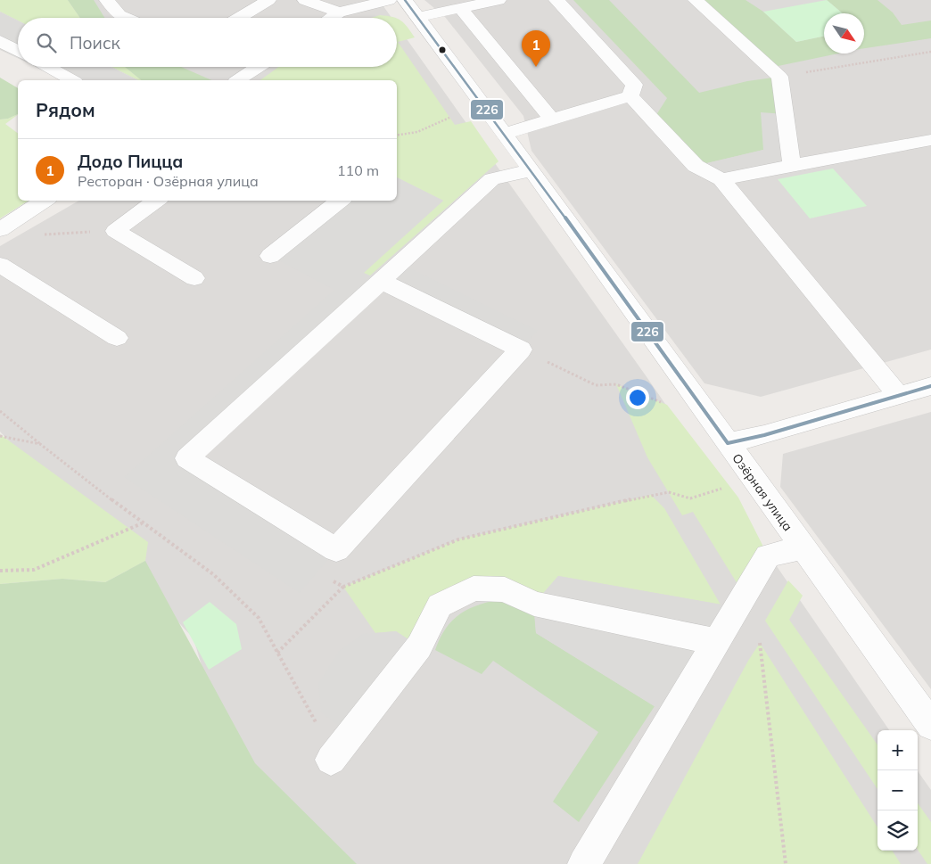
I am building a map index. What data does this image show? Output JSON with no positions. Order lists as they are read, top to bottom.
{
  "streets": {
    "street": ["Озёрная улица"]
  },
  "lines": ["transit line 226"],
  "north": "bottom right",
  "page": {
    "search": "Поиск",
    "pins": "1",
    "heading": "Рядом",
    "list": [
      {
        "mark": "1",
        "name": "Додо Пицца",
        "note": "Ресторан · Озёрная улица",
        "value": "110 m"
      }
    ],
    "map_buttons": ["+", "−"]
  }
}
